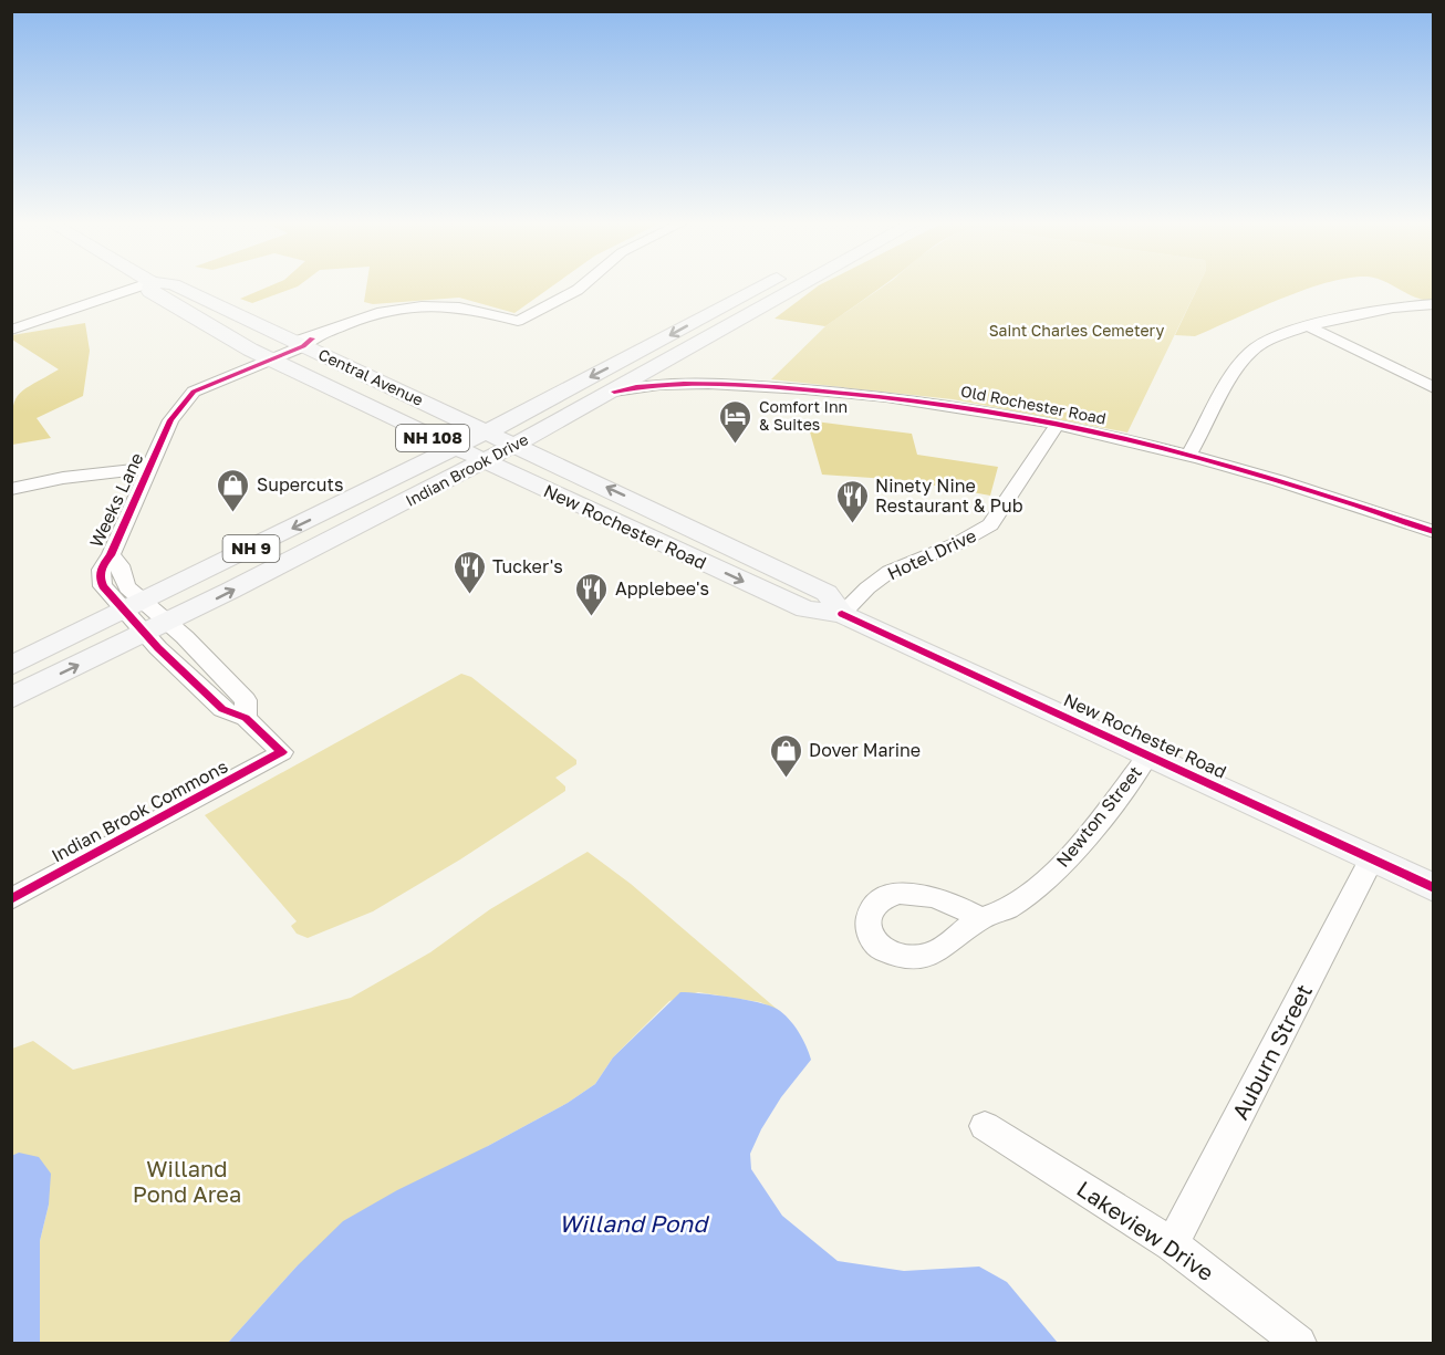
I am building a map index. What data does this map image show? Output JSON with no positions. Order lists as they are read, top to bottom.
{
  "streets": {
    "main road": [
      "Central Avenue",
      "NH 108",
      "Indian Brook Drive",
      "New Rochester Road",
      "NH 9"
    ],
    "street": [
      "Old Rochester Road",
      "Weeks Lane",
      "Hotel Drive",
      "Indian Brook Commons",
      "Newton Street",
      "Auburn Street",
      "Lakeview Drive"
    ]
  },
  "crossings": [
    ["Central Avenue", "Indian Brook Drive"],
    ["Central Avenue", "Weeks Lane"],
    ["Central Avenue", "New Rochester Road"],
    ["Central Avenue", "NH 9"],
    ["Old Rochester Road", "Indian Brook Drive"],
    ["Old Rochester Road", "Hotel Drive"],
    ["Indian Brook Drive", "Weeks Lane"],
    ["Indian Brook Drive", "New Rochester Road"],
    ["Indian Brook Drive", "NH 9"],
    ["Weeks Lane", "Indian Brook Commons"],
    ["New Rochester Road", "Hotel Drive"],
    ["New Rochester Road", "Newton Street"],
    ["New Rochester Road", "Auburn Street"],
    ["Auburn Street", "Lakeview Drive"]
  ],
  "water": ["Willand Pond"],
  "parks": ["Saint Charles Cemetery", "Willand Pond Area"],
  "places": {
    "hotel": ["Comfort Inn & Suites"],
    "shop": ["Supercuts", "Dover Marine"],
    "restaurant": ["Ninety Nine Restaurant & Pub", "Tucker's", "Applebee's"]
  }
}
